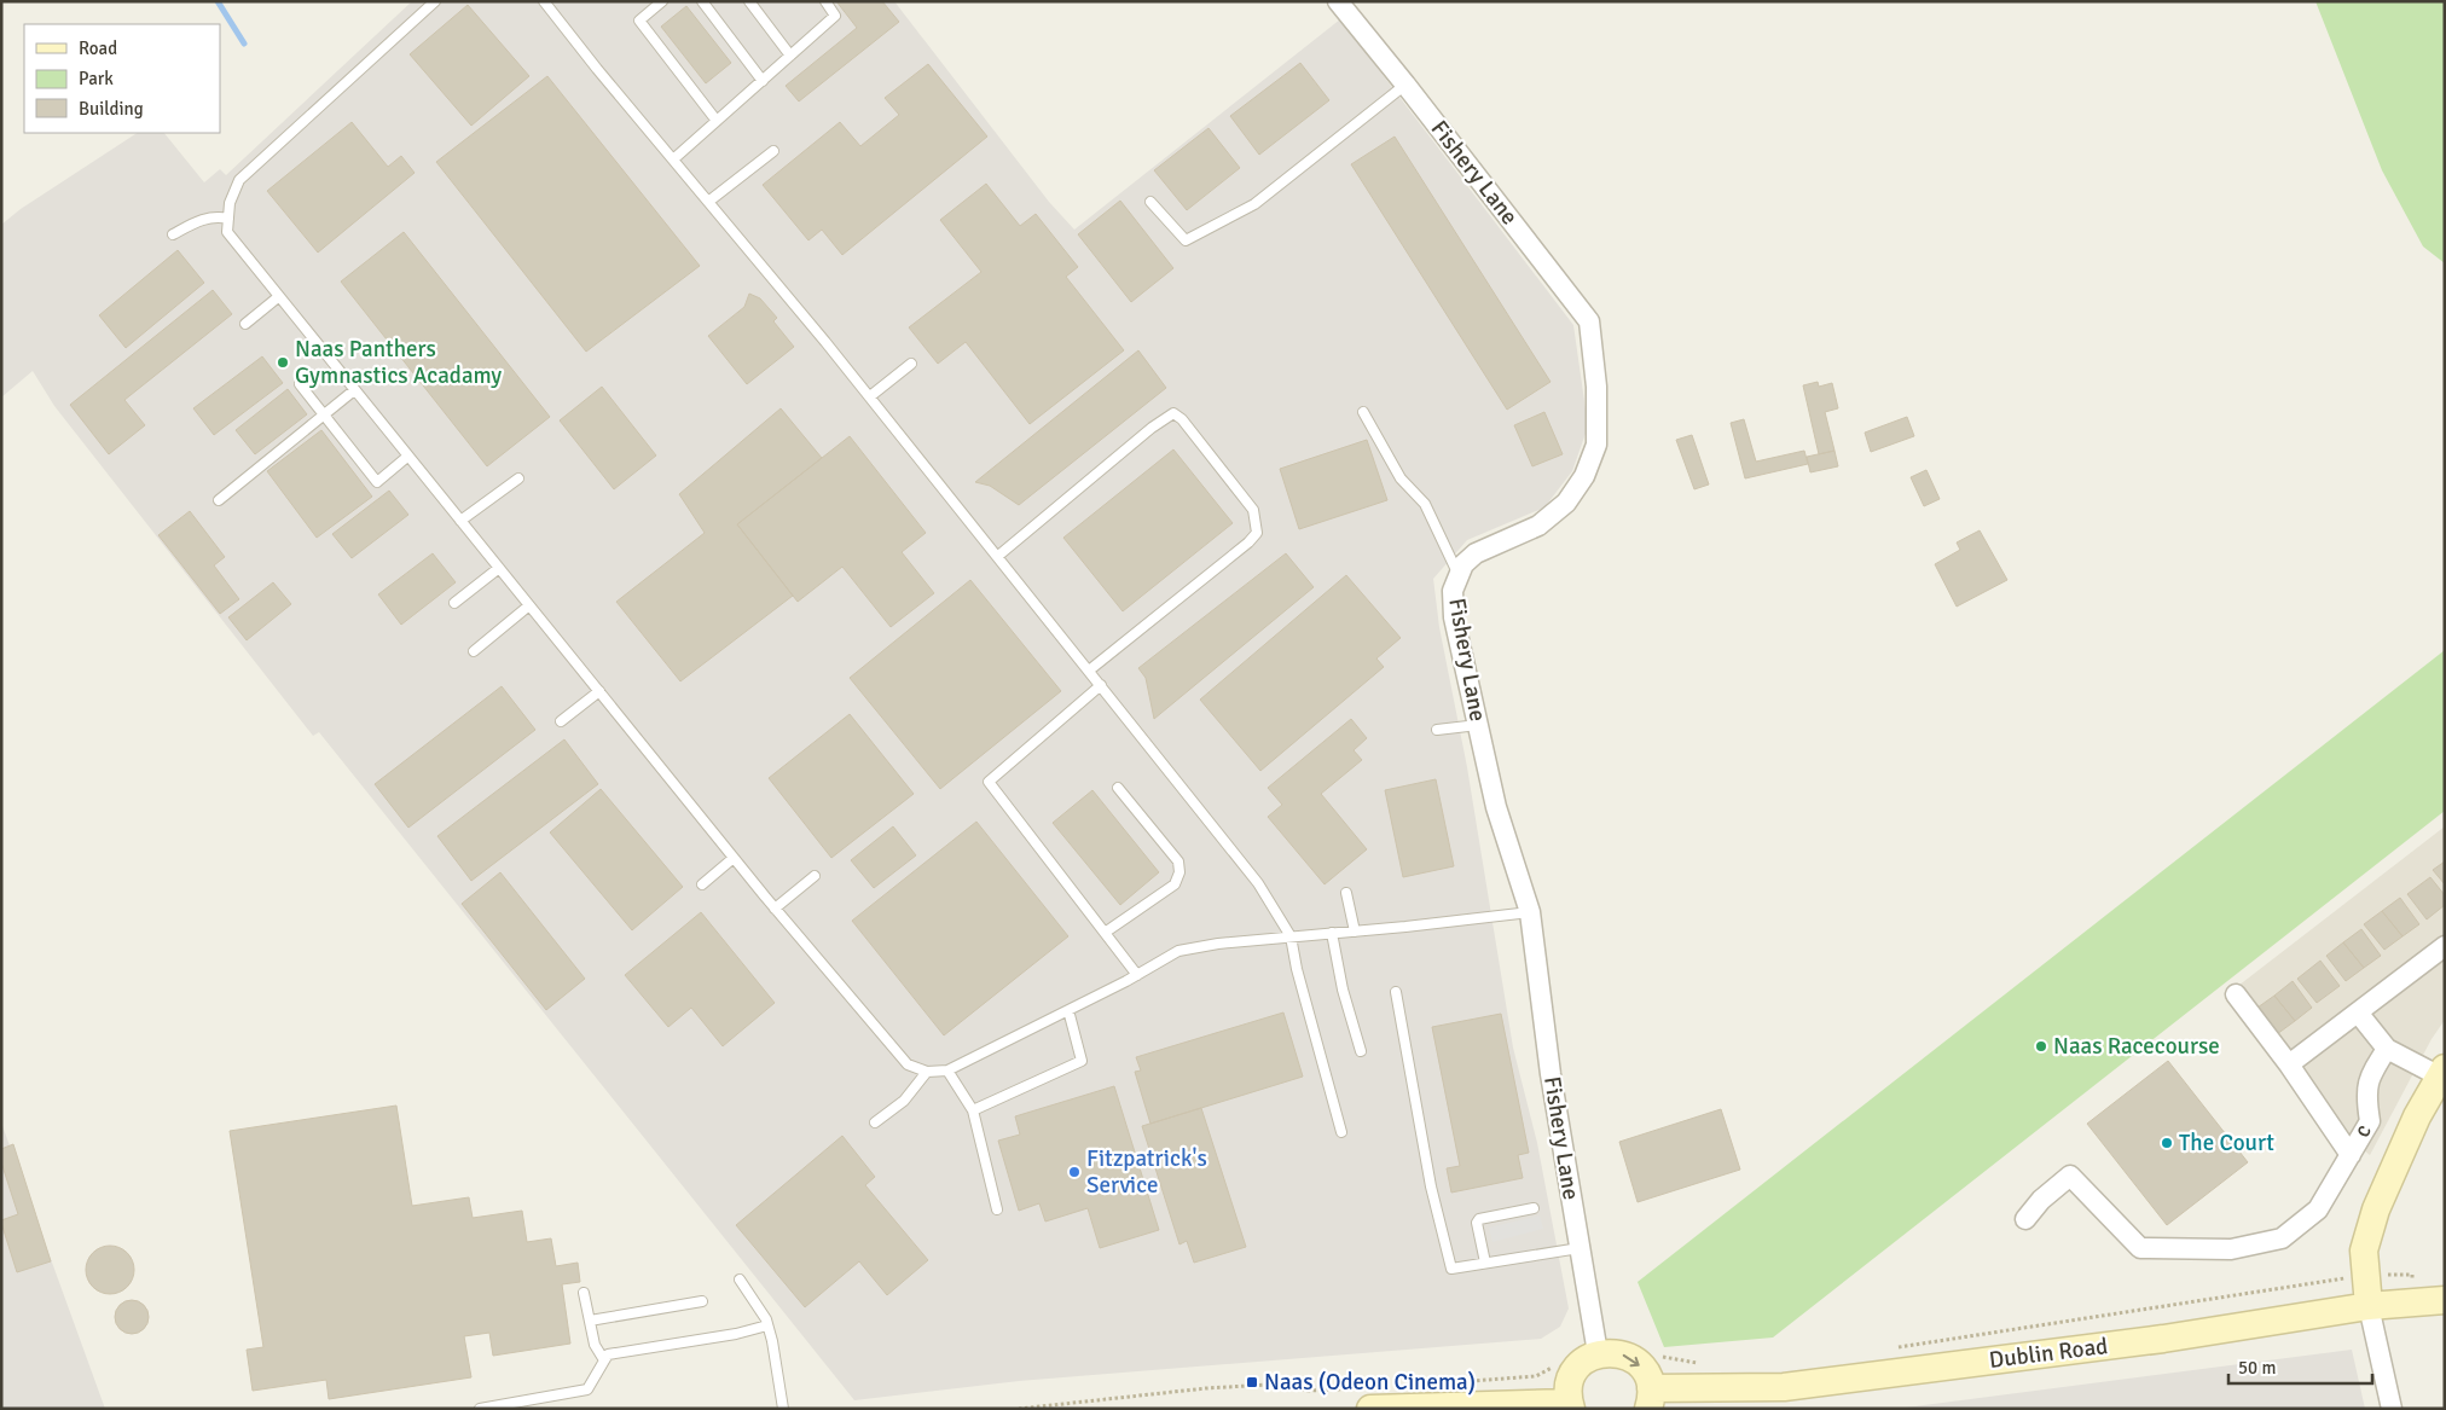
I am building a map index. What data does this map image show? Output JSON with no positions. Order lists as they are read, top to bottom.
{
  "streets": {
    "main road": ["Dublin Road"],
    "street": ["Fishery Lane", "c"]
  },
  "places": {
    "other": [
      "Naas Panthers Gymnastics Acadamy",
      "Naas Racecourse",
      "The Court",
      "Fitzpatrick's Service"
    ],
    "transit": ["Naas (Odeon Cinema)"]
  },
  "legend": ["Road", "Park", "Building"],
  "scale_bar": "50 m"
}
